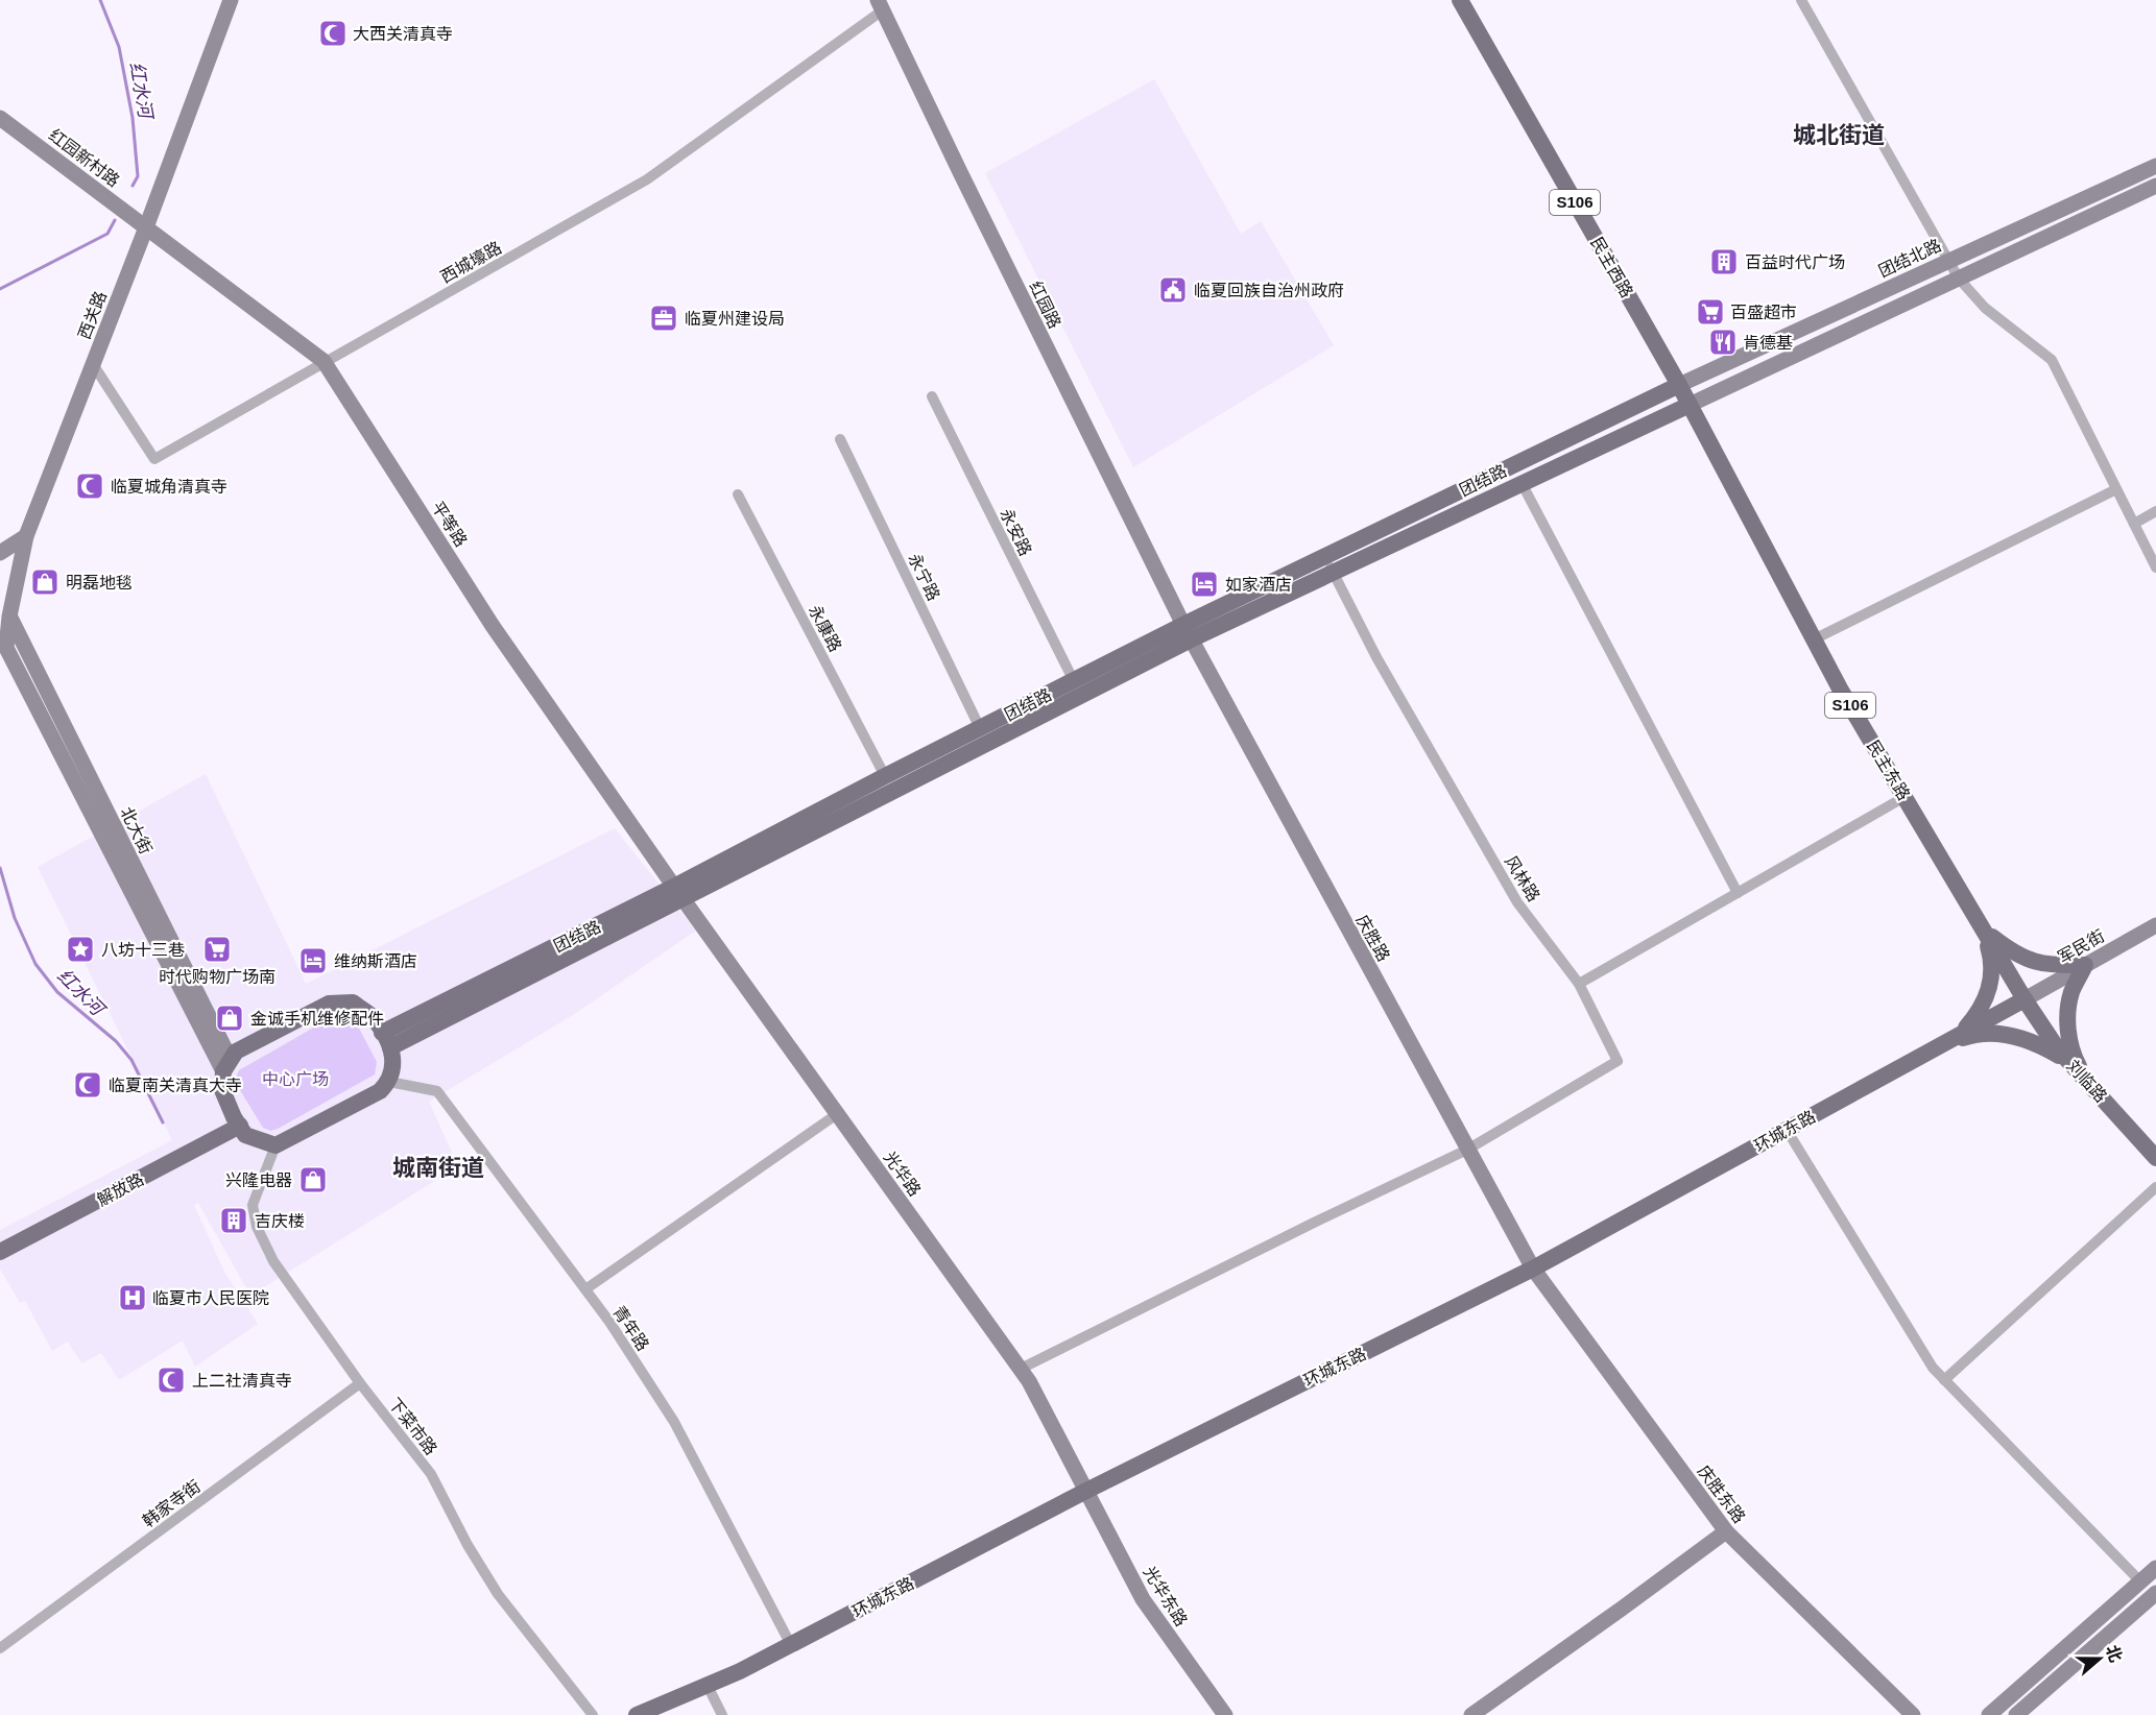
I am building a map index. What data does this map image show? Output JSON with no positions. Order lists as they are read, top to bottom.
{
  "streets": {
    "main road": [
      "红园新村路",
      "S106",
      "团结北路",
      "民主西路",
      "红园路",
      "西关路",
      "团结路",
      "平等路",
      "民主东路",
      "北大街",
      "庆胜路",
      "军民街",
      "刘临路",
      "环城东路",
      "光华路",
      "解放路",
      "庆胜东路",
      "光华东路"
    ],
    "street": [
      "西城壕路",
      "永安路",
      "永宁路",
      "永康路",
      "风林路",
      "青年路",
      "下菜市路",
      "韩家寺街"
    ]
  },
  "crossings": [
    ["红园新村路", "西关路"],
    ["红园新村路", "平等路"],
    ["团结北路", "民主西路"],
    ["团结北路", "团结路"],
    ["西城壕路", "红园路"],
    ["西城壕路", "西关路"],
    ["西城壕路", "平等路"],
    ["民主西路", "团结路"],
    ["民主西路", "民主东路"],
    ["红园路", "团结路"],
    ["红园路", "庆胜路"],
    ["西关路", "平等路"],
    ["西关路", "北大街"],
    ["团结路", "平等路"],
    ["团结路", "永安路"],
    ["团结路", "永宁路"],
    ["团结路", "永康路"],
    ["团结路", "民主东路"],
    ["团结路", "北大街"],
    ["团结路", "风林路"],
    ["团结路", "庆胜路"],
    ["团结路", "光华路"],
    ["团结路", "解放路"],
    ["团结路", "青年路"],
    ["团结路", "下菜市路"],
    ["平等路", "光华路"],
    ["民主东路", "军民街"],
    ["民主东路", "刘临路"],
    ["民主东路", "环城东路"],
    ["北大街", "解放路"],
    ["北大街", "青年路"],
    ["北大街", "下菜市路"],
    ["风林路", "庆胜路"],
    ["庆胜路", "环城东路"],
    ["庆胜路", "庆胜东路"],
    ["军民街", "刘临路"],
    ["军民街", "环城东路"],
    ["刘临路", "环城东路"],
    ["环城东路", "光华路"],
    ["环城东路", "青年路"],
    ["环城东路", "庆胜东路"],
    ["环城东路", "光华东路"],
    ["光华路", "光华东路"],
    ["解放路", "青年路"],
    ["解放路", "下菜市路"],
    ["青年路", "下菜市路"],
    ["下菜市路", "韩家寺街"]
  ],
  "districts": ["城北街道", "城南街道"],
  "water": ["红水河"],
  "parks": ["中心广场"],
  "places": {
    "mosque": [
      "大西关清真寺",
      "临夏城角清真寺",
      "临夏南关清真大寺",
      "上二社清真寺"
    ],
    "building": ["百益时代广场", "吉庆楼"],
    "public building": ["临夏回族自治州政府"],
    "supermarket": ["百盛超市", "时代购物广场南"],
    "office": ["临夏州建设局"],
    "restaurant": ["肯德基"],
    "shop": ["明磊地毯", "金诚手机维修配件", "兴隆电器"],
    "hotel": ["如家酒店", "维纳斯酒店"],
    "place": ["八坊十三巷"],
    "hospital": ["临夏市人民医院"]
  },
  "north": "right"
}
